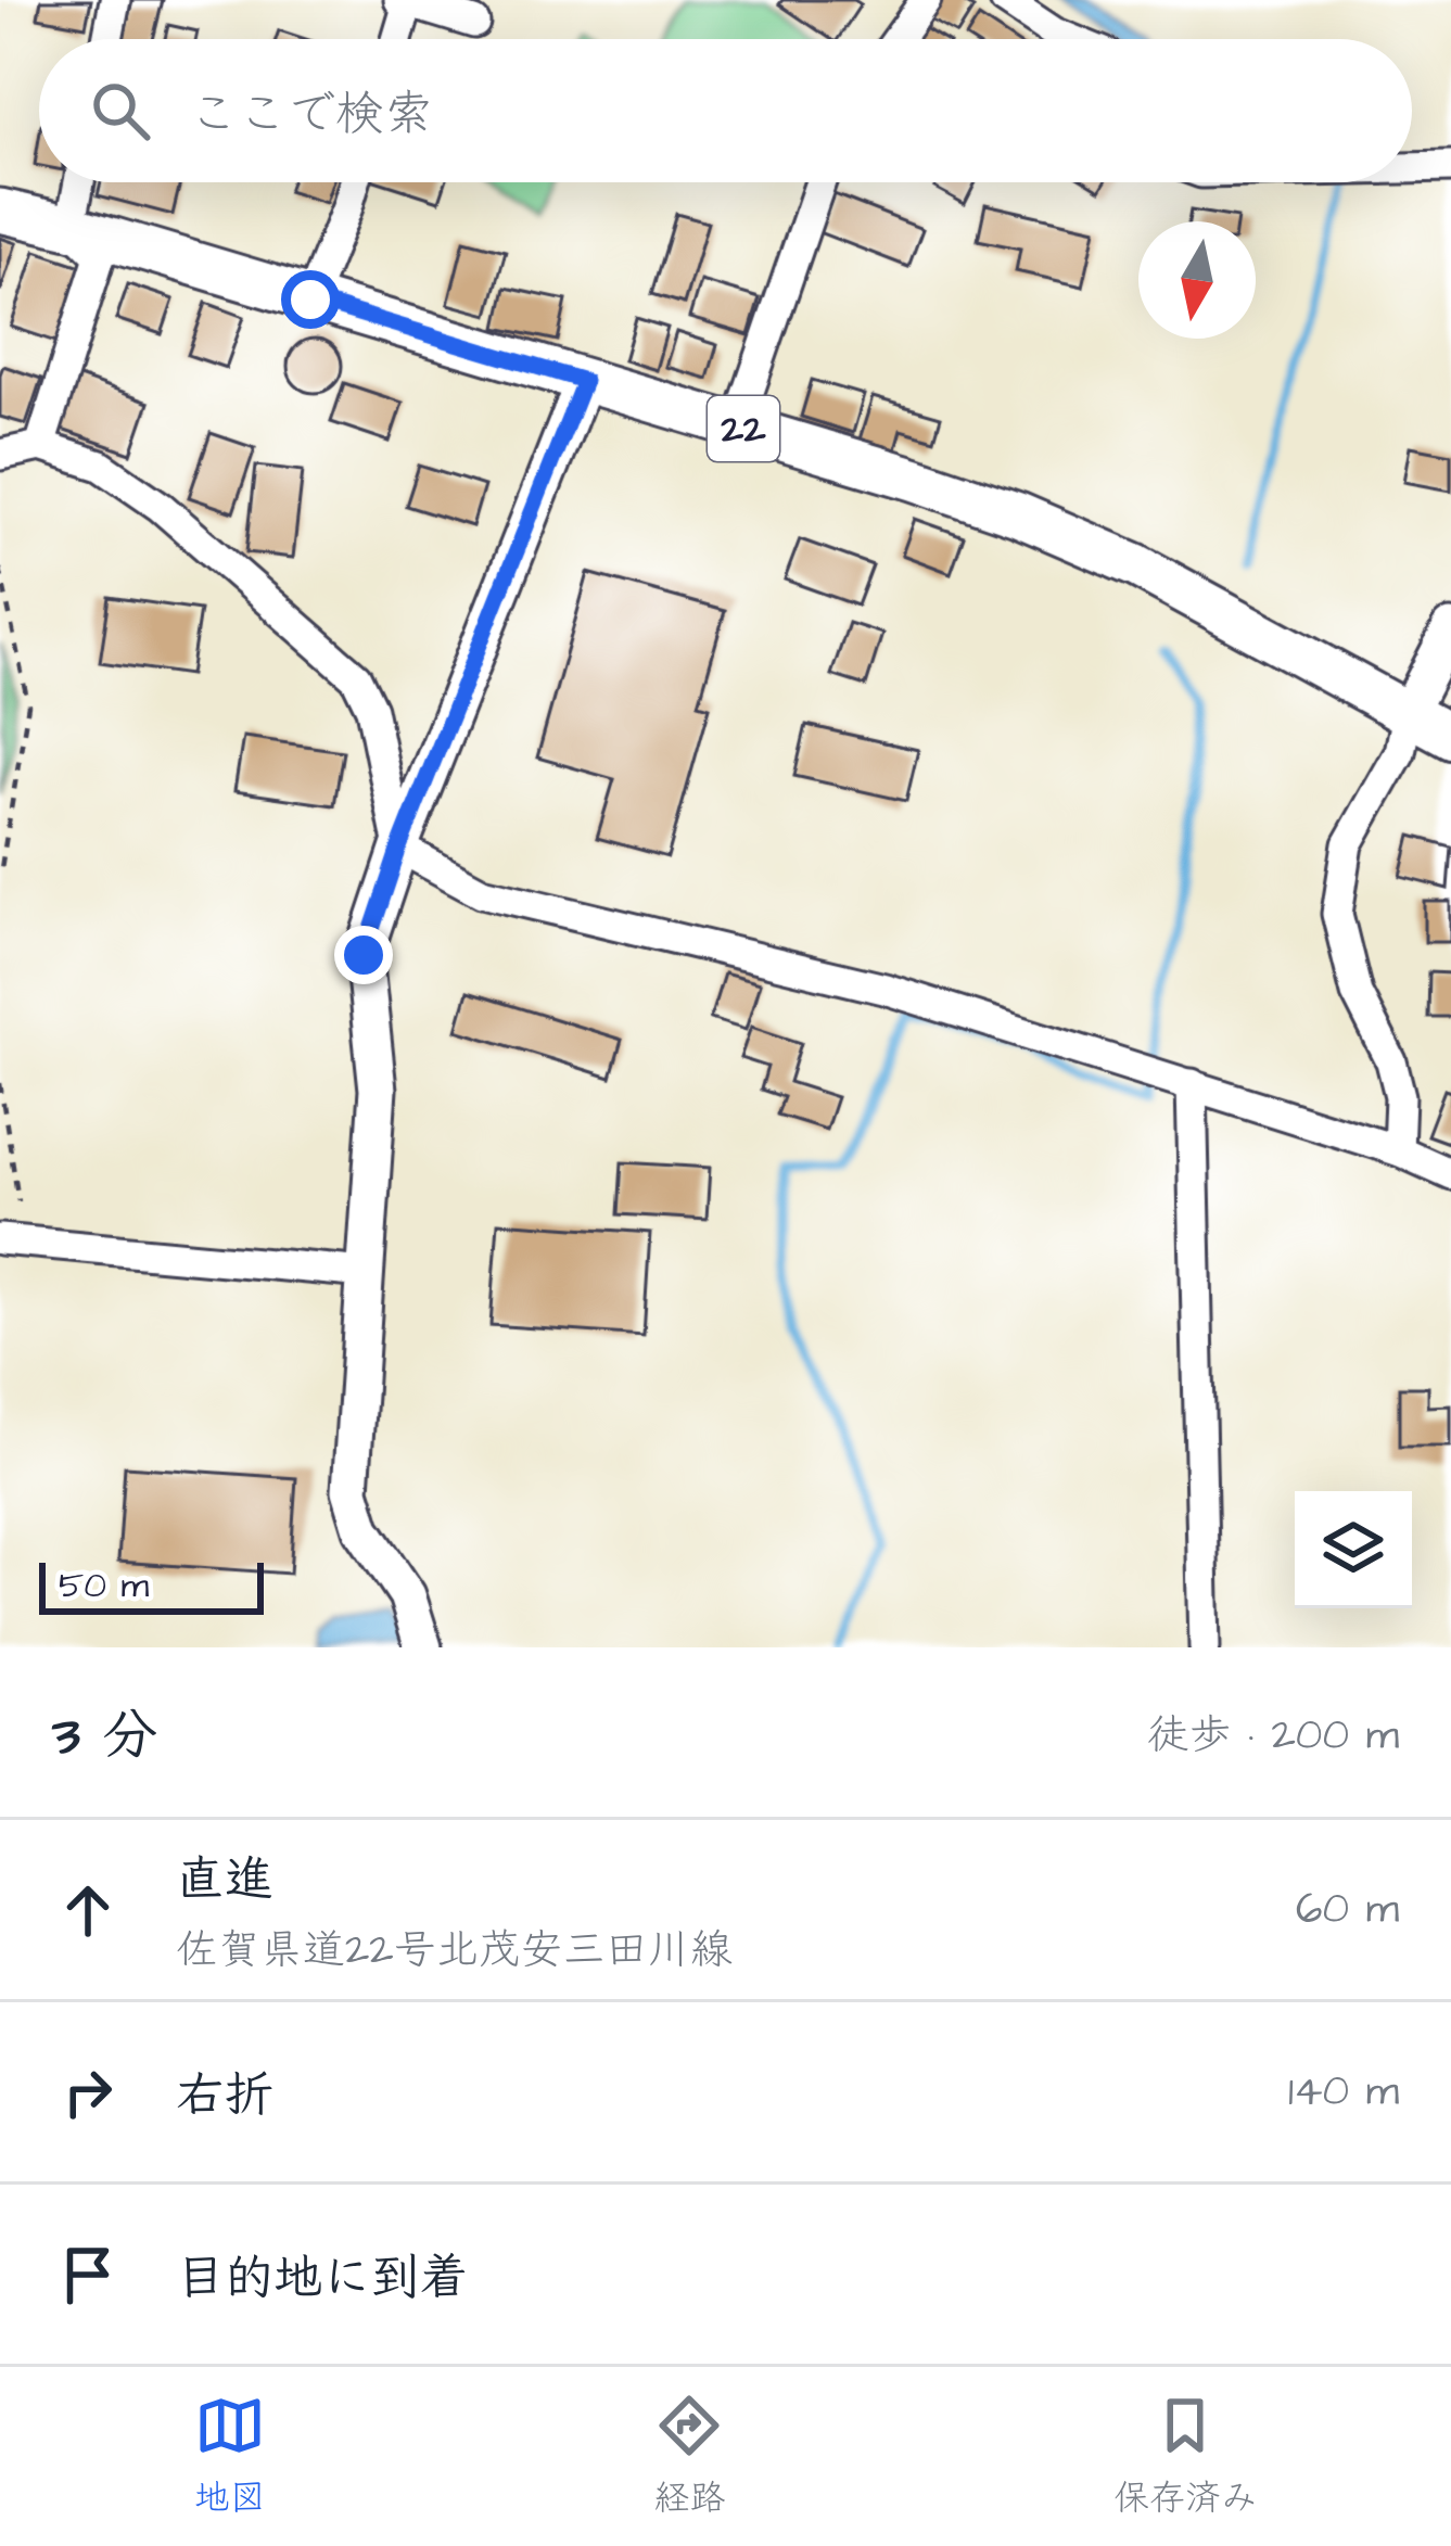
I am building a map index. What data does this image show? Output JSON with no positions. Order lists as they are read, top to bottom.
{
  "streets": {
    "main road": ["22"]
  },
  "scale_bar": "50 m",
  "north": "bottom",
  "page": {
    "search": "ここで検索",
    "scale": "50 m",
    "heading": ["3 分", "徒歩 · 200 m"],
    "list": [
      ["直進", "佐賀県道22号北茂安三田川線", "60 m"],
      ["右折", "140 m"],
      "目的地に到着"
    ],
    "nav": ["地図", "経路", "保存済み"]
  }
}
